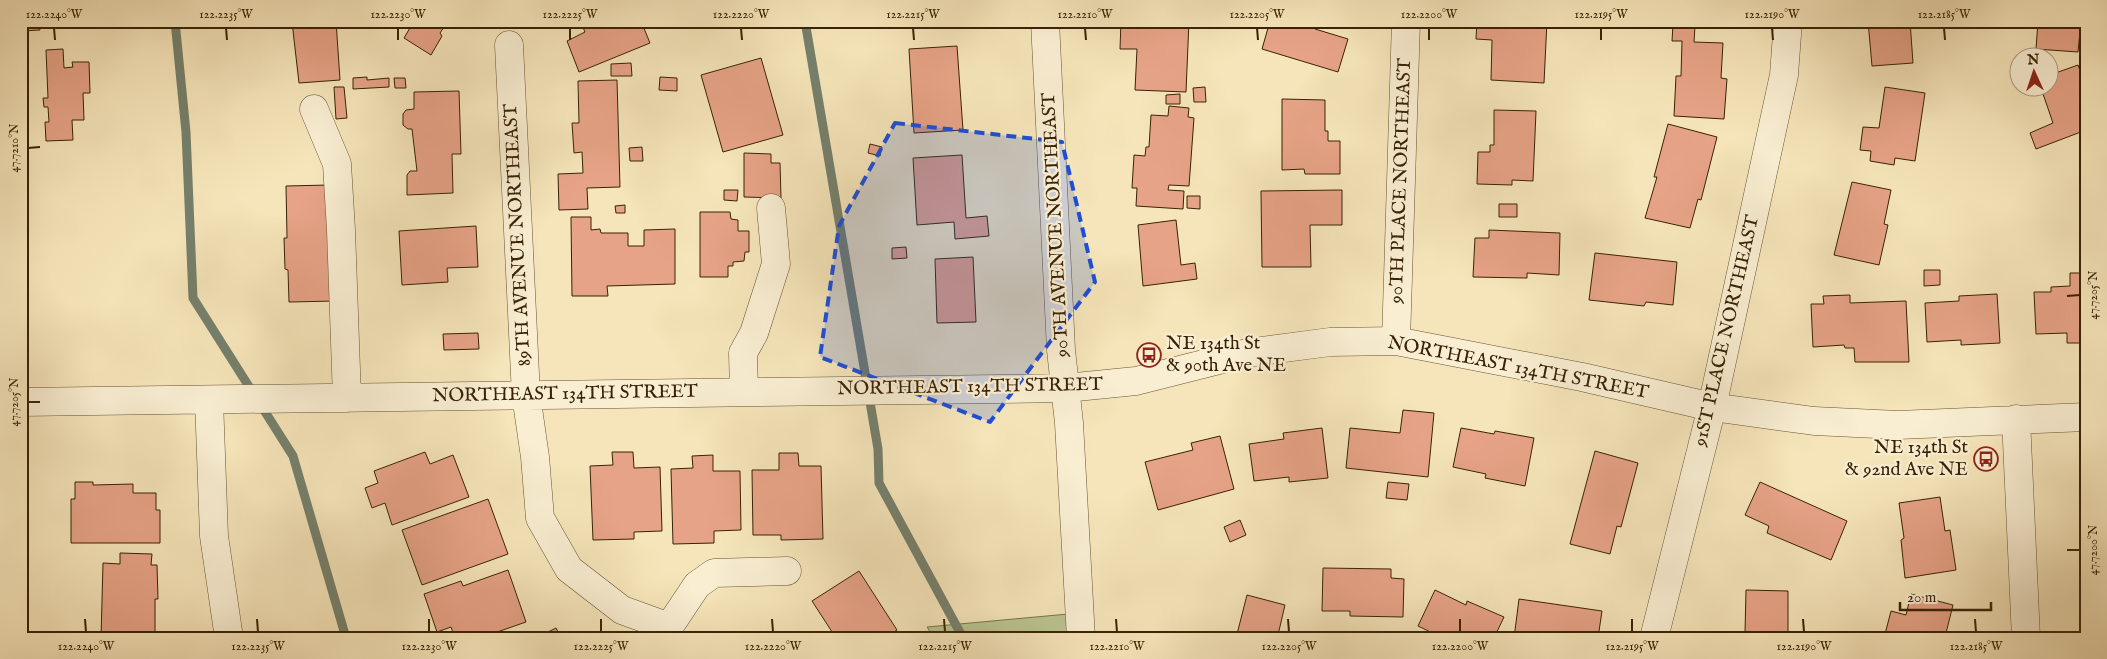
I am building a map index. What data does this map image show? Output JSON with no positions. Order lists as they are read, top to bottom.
{
  "streets": {
    "street": [
      "90TH PLACE NORTHEAST",
      "90TH AVENUE NORTHEAST",
      "89TH AVENUE NORTHEAST",
      "91ST PLACE NORTHEAST",
      "NORTHEAST 134TH STREET"
    ]
  },
  "crossings": [
    ["90TH PLACE NORTHEAST", "NORTHEAST 134TH STREET"],
    ["90TH AVENUE NORTHEAST", "NORTHEAST 134TH STREET"],
    ["89TH AVENUE NORTHEAST", "NORTHEAST 134TH STREET"],
    ["91ST PLACE NORTHEAST", "NORTHEAST 134TH STREET"]
  ],
  "places": {
    "bus stop": ["NE 134th St & 90th Ave NE", "NE 134th St & 92nd Ave NE"]
  },
  "scale_bar": "20 m",
  "north": "top",
  "coordinates": [
    "122.2240°W",
    "122.2235°W",
    "122.2230°W",
    "122.2225°W",
    "122.2220°W",
    "122.2215°W",
    "122.2210°W",
    "122.2205°W",
    "122.2200°W",
    "122.2195°W",
    "122.2190°W",
    "122.2185°W",
    "47.7210°N",
    "47.7205°N",
    "47.7200°N"
  ]
}
